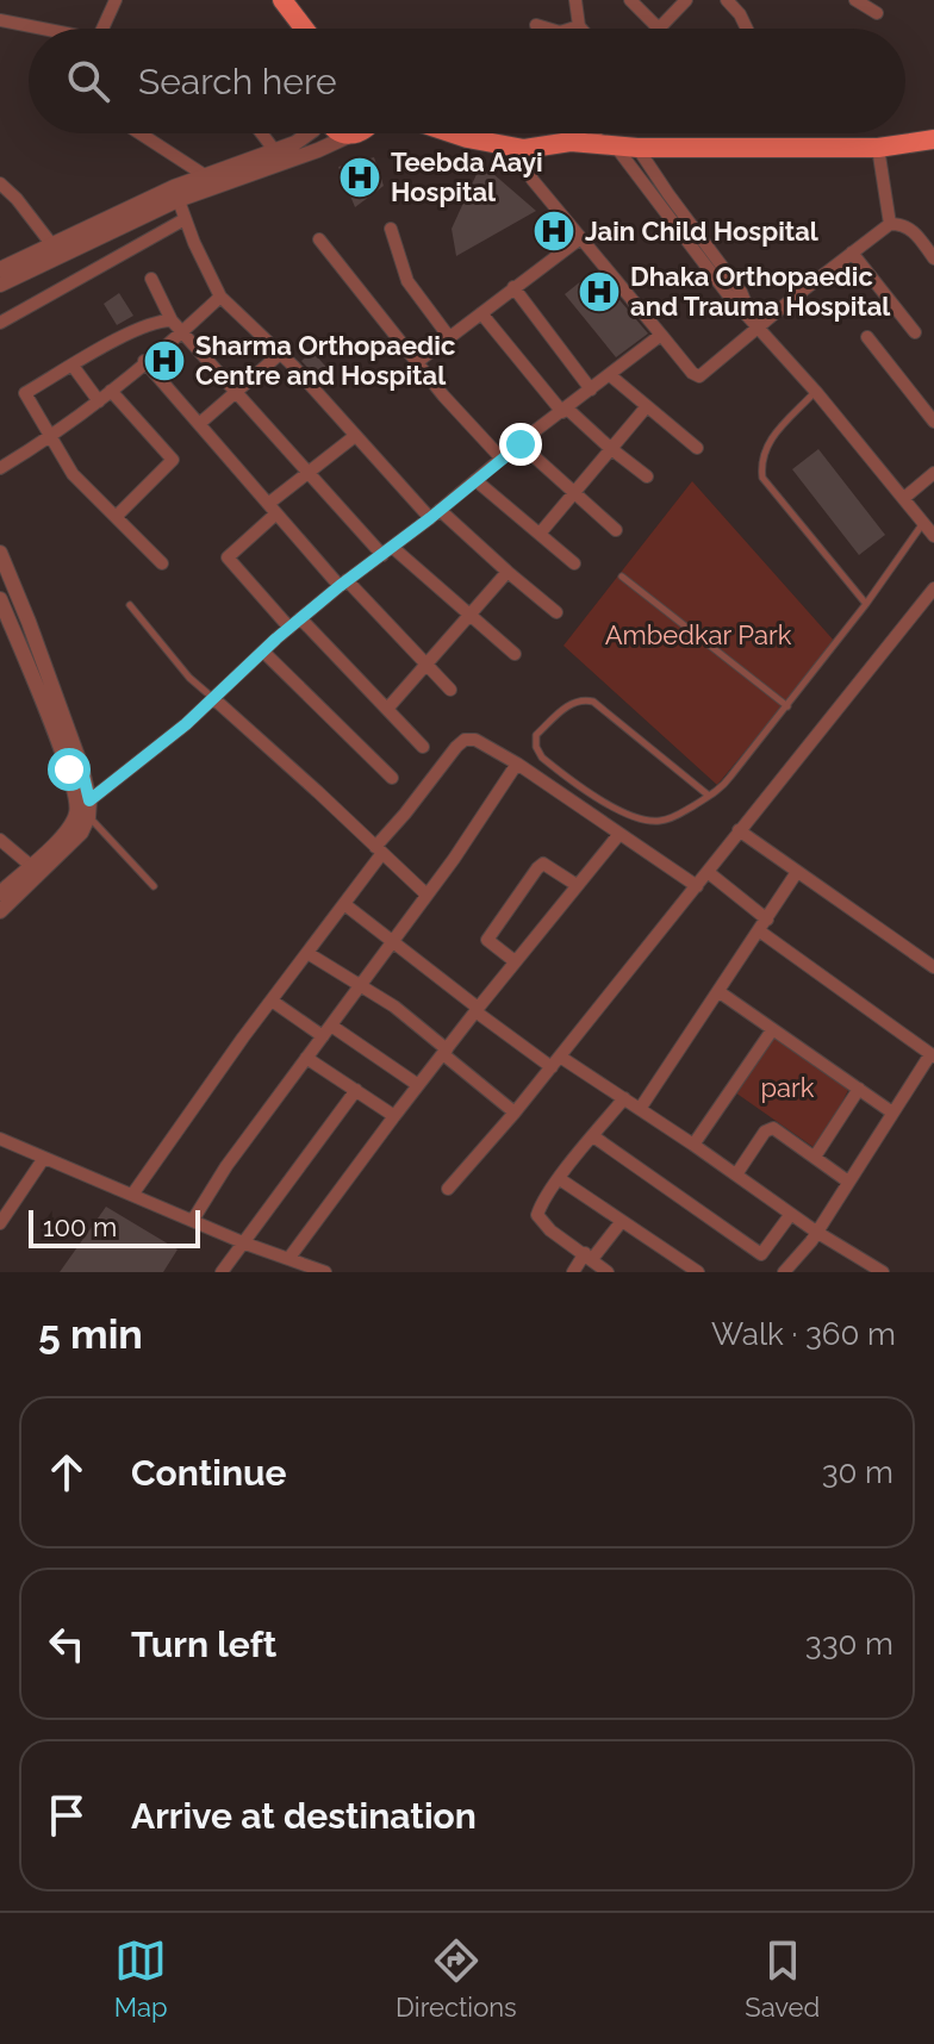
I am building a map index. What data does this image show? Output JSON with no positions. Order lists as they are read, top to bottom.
{
  "parks": ["Ambedkar Park", "park"],
  "places": {
    "hospital": [
      "Teebda Aayi Hospital",
      "Jain Child Hospital",
      "Dhaka Orthopaedic and Trauma Hospital",
      "Sharma Orthopaedic Centre and Hospital"
    ]
  },
  "scale_bar": "100 m",
  "page": {
    "search": "Search here",
    "scale": "100 m",
    "heading": ["5 min", "Walk · 360 m"],
    "list": [
      ["Continue", "30 m"],
      ["Turn left", "330 m"],
      "Arrive at destination"
    ],
    "nav": ["Map", "Directions", "Saved"]
  }
}
